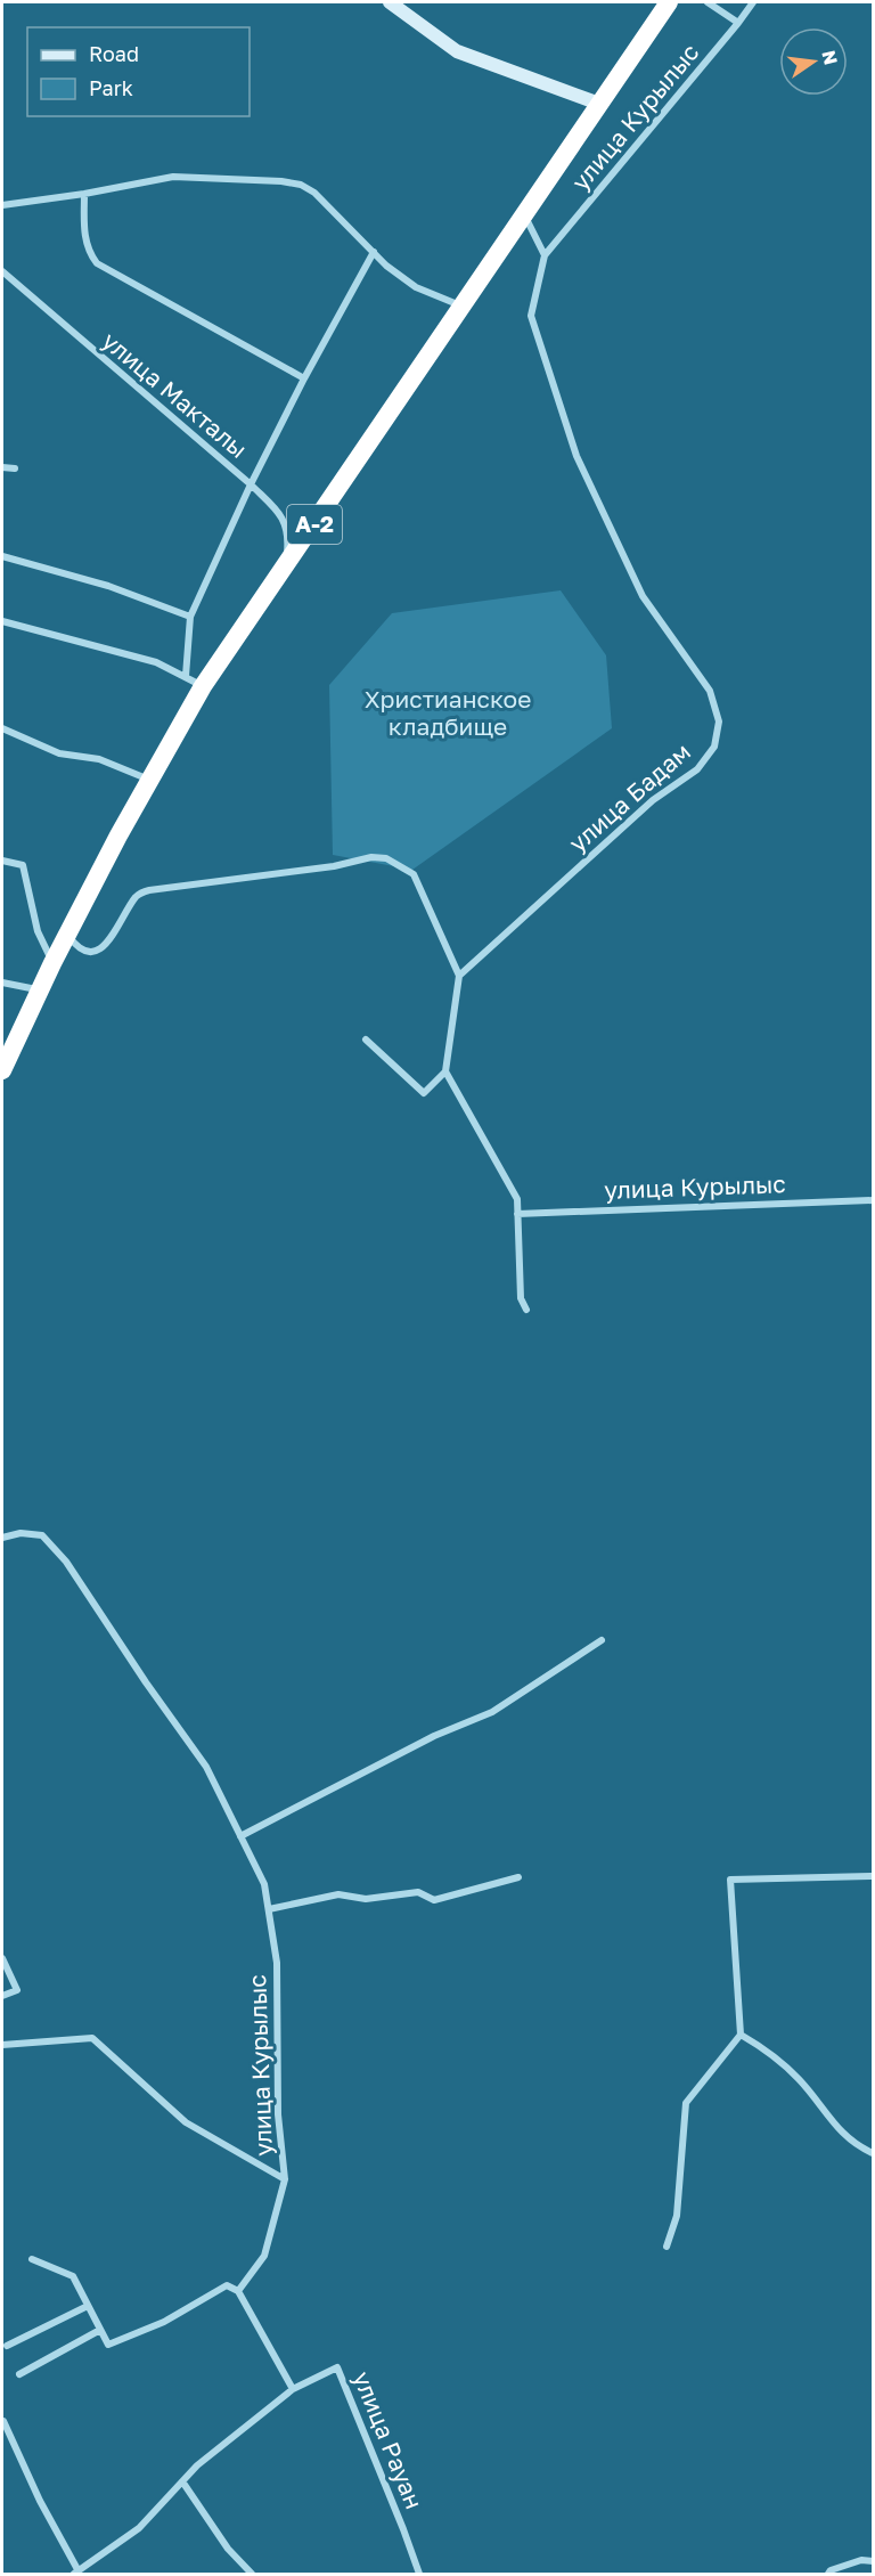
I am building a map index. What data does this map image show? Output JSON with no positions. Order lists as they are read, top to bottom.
{
  "streets": {
    "highway": ["A-2"],
    "street": [
      "улица Курылыс",
      "улица Макталы",
      "улица Бадам",
      "улица Рауан"
    ]
  },
  "crossings": [
    ["улица Курылыс", "улица Бадам"],
    ["улица Макталы", "A-2"]
  ],
  "parks": ["Христианское кладбище"],
  "legend": ["Road", "Park"],
  "north": "right"
}
